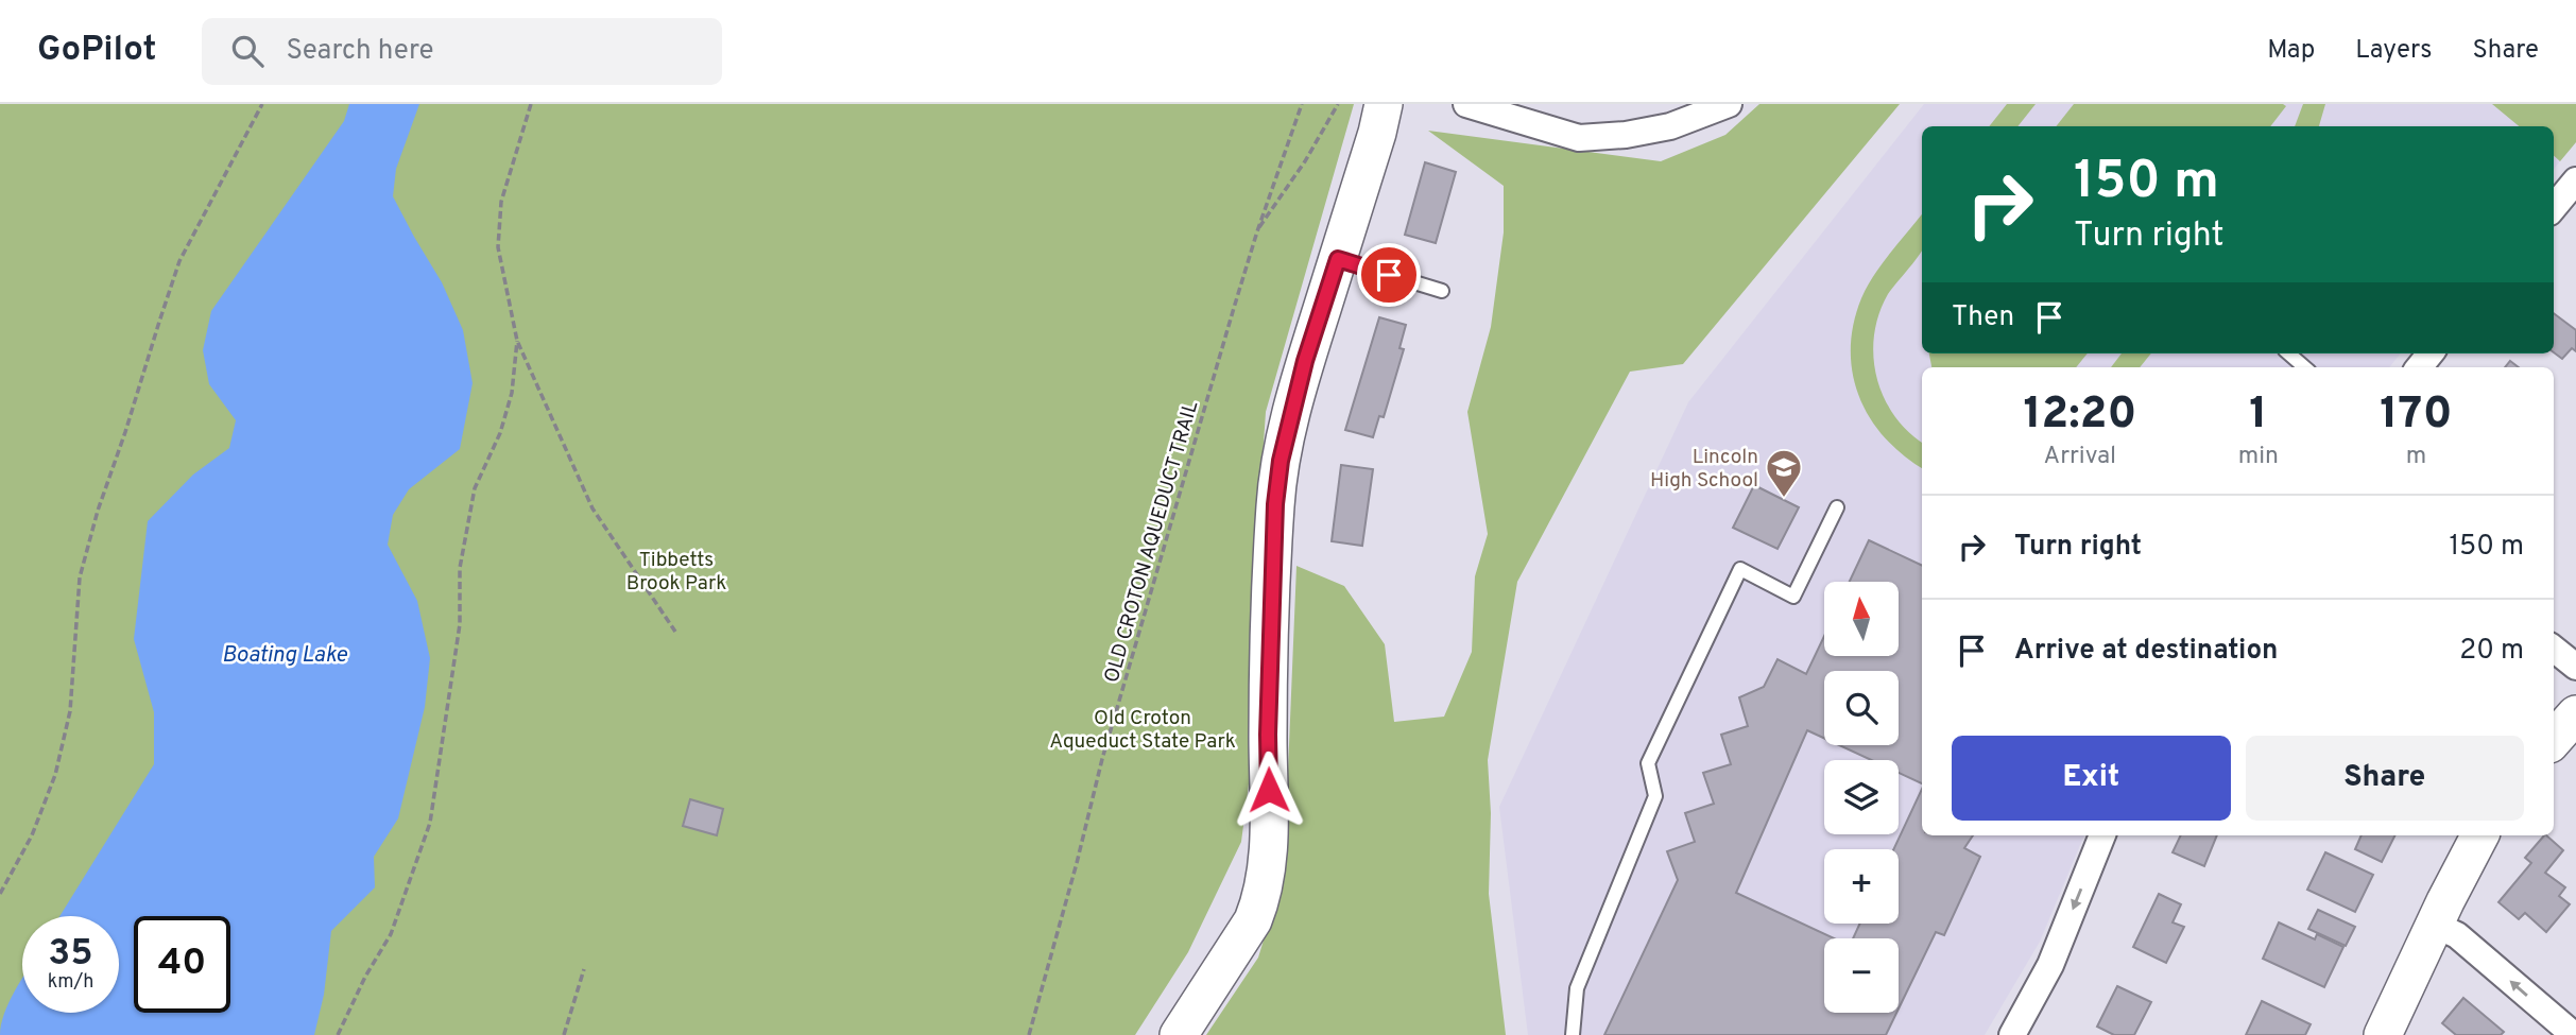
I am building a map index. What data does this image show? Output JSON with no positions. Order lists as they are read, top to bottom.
{
  "streets": {
    "path": ["OLD CROTON AQUEDUCT TRAIL"]
  },
  "water": ["Boating Lake"],
  "parks": ["Tibbetts Brook Park", "Old Croton Aqueduct State Park"],
  "places": {
    "school or university": ["Lincoln High School"]
  },
  "north": "top",
  "page": {
    "header": "GoPilot",
    "search": "Search here",
    "nav": ["Map", "Layers", "Share"],
    "turn": ["150 m", "Turn right"],
    "then": "Then",
    "eta": [
      "12:20",
      "Arrival",
      "1",
      "min",
      "170",
      "m"
    ],
    "list": [
      {
        "name": "Turn right",
        "value": "150 m"
      },
      {
        "name": "Arrive at destination",
        "value": "20 m"
      }
    ],
    "map_buttons": ["+", "−"],
    "buttons": ["Exit", "Share"],
    "speed": "35 km/h",
    "limit": "40"
  }
}
